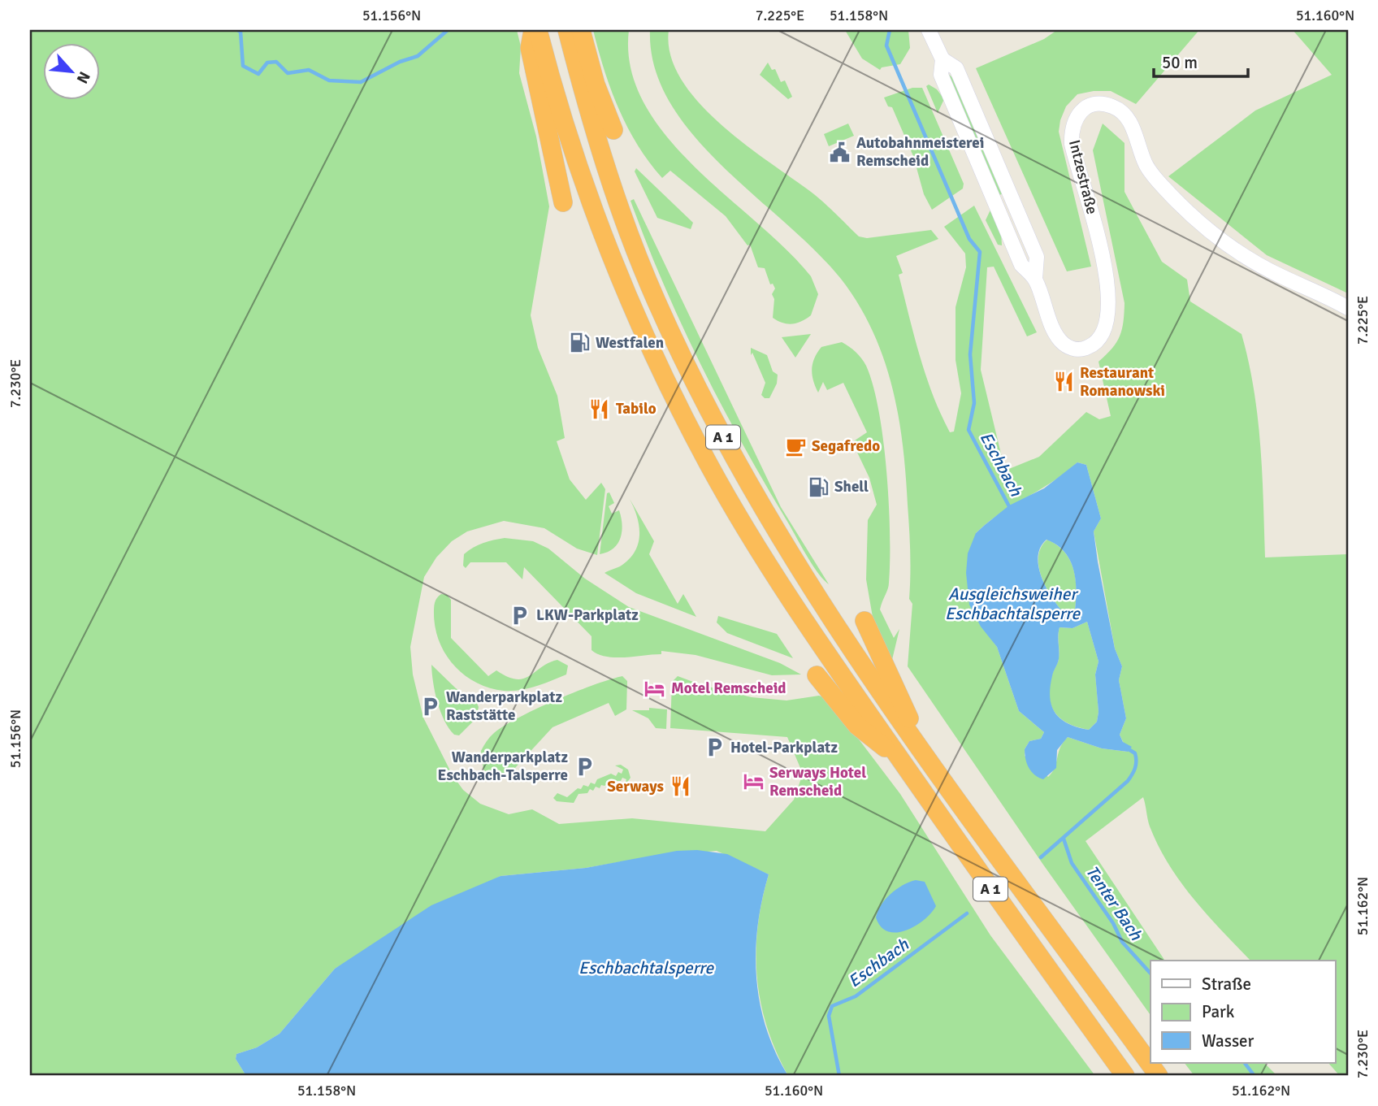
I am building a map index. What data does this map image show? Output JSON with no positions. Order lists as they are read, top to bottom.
{
  "streets": {
    "highway": ["A 1"],
    "main road": ["Intzestraße"]
  },
  "water": [
    "Eschbach",
    "Ausgleichsweiher Eschbachtalsperre",
    "Tenter Bach",
    "Eschbachtalsperre"
  ],
  "places": {
    "public building": ["Autobahnmeisterei Remscheid"],
    "fuel station": ["Westfalen", "Shell"],
    "restaurant": ["Restaurant Romanowski", "Tabilo", "Serways"],
    "cafe": ["Segafredo"],
    "parking": [
      "LKW-Parkplatz",
      "Wanderparkplatz Raststätte",
      "Hotel-Parkplatz",
      "Wanderparkplatz Eschbach-Talsperre"
    ],
    "hotel": ["Motel Remscheid", "Serways Hotel Remscheid"]
  },
  "legend": ["Straße", "Park", "Wasser"],
  "scale_bar": "50 m",
  "north": "bottom right",
  "coordinates": [
    "51.156°N",
    "7.225°E",
    "51.158°N",
    "51.160°N",
    "7.230°E",
    "51.162°N"
  ]
}
